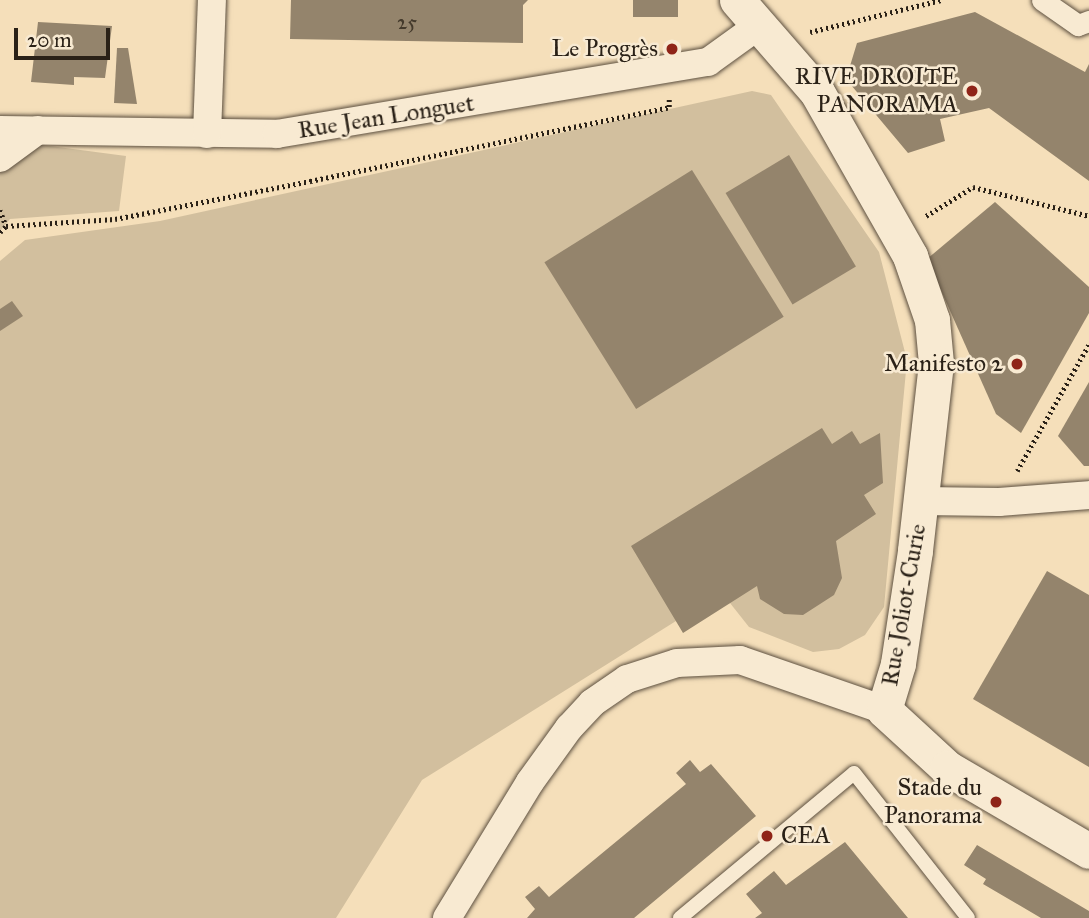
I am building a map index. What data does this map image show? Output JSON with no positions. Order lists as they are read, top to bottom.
{
  "streets": {
    "street": ["Rue Jean Longuet", "Rue Joliot-Curie"]
  },
  "crossings": [
    ["Rue Jean Longuet", "Rue Joliot-Curie"]
  ],
  "places": [
    "Le Progrès",
    "RIVE DROITE PANORAMA",
    "Manifesto 2",
    "Stade du Panorama",
    "CEA"
  ],
  "house_numbers": ["25"],
  "scale_bar": "20 m"
}
